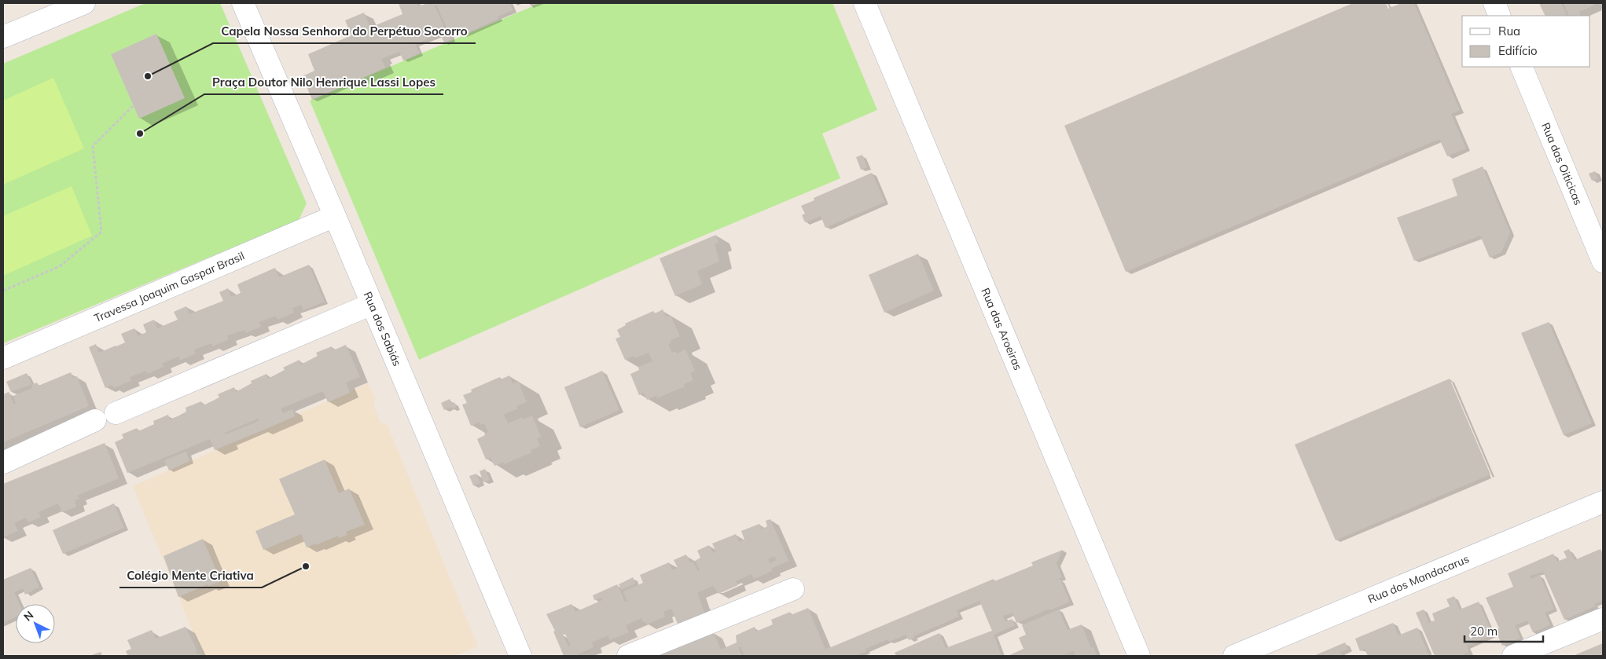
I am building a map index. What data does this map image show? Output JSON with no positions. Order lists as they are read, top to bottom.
{
  "streets": {
    "street": [
      "Rua das Oiticicas",
      "Travessa Joaquim Gaspar Brasil",
      "Rua dos Sabiás",
      "Rua das Aroeiras",
      "Rua dos Mandacarus"
    ]
  },
  "crossings": [
    ["Travessa Joaquim Gaspar Brasil", "Rua dos Sabiás"]
  ],
  "places": ["Capela Nossa Senhora do Perpétuo Socorro", "Praça Doutor Nilo Henrique Lassi Lopes", "Colégio Mente Criativa"],
  "legend": ["Rua", "Edifício"],
  "scale_bar": "20 m",
  "north": "top left"
}
